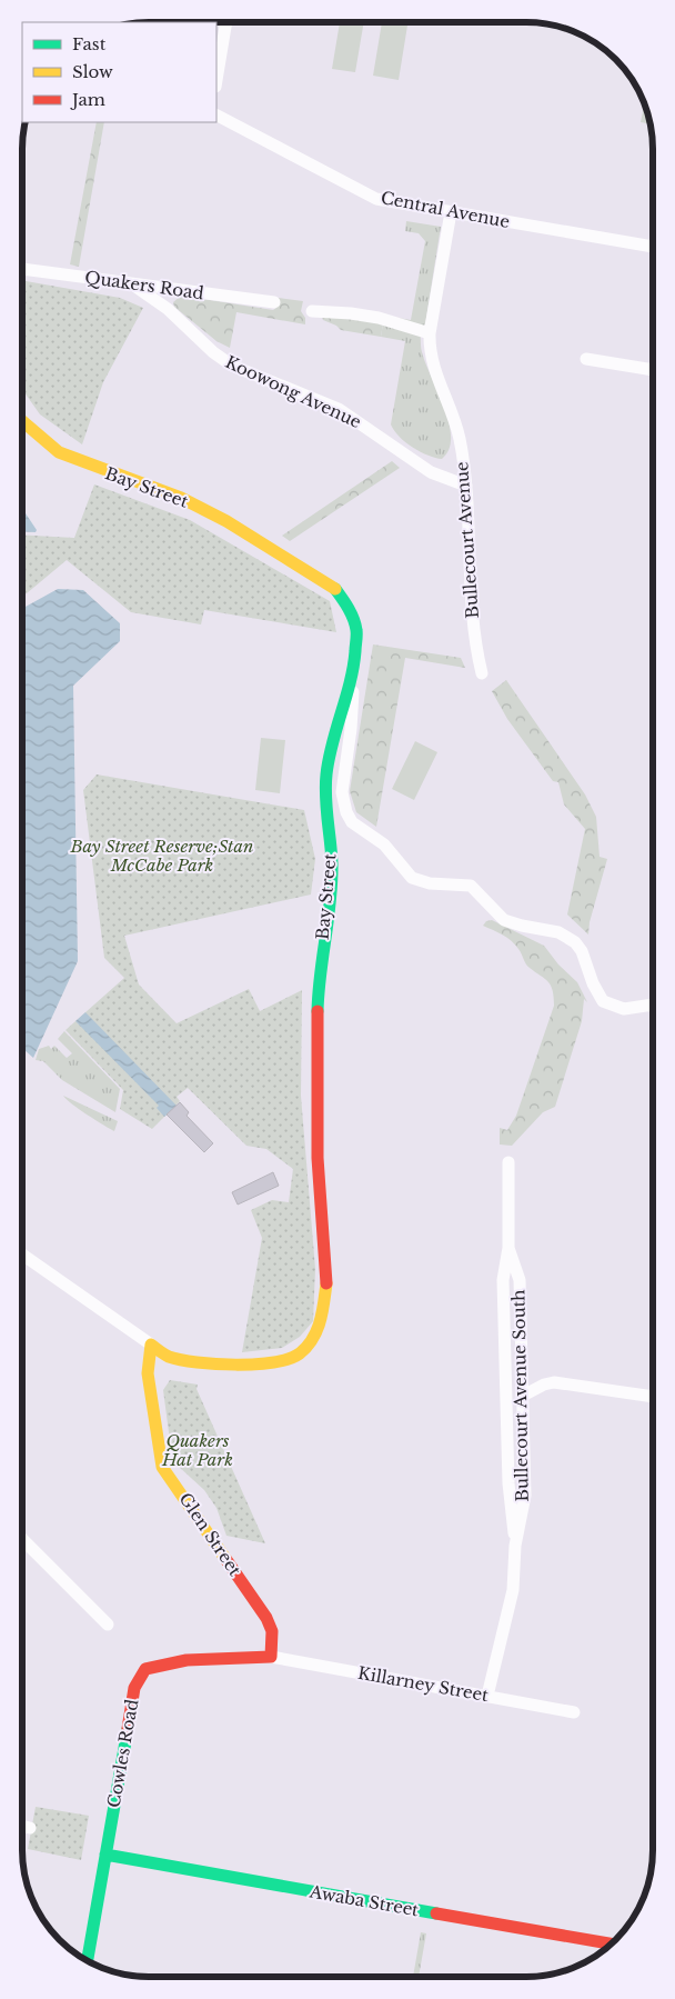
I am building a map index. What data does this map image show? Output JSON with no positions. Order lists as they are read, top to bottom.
{
  "streets": {
    "street": [
      "Central Avenue",
      "Quakers Road",
      "Koowong Avenue",
      "Bay Street",
      "Bullecourt Avenue",
      "Bullecourt Avenue South",
      "Glen Street",
      "Killarney Street",
      "Cowles Road",
      "Awaba Street"
    ]
  },
  "crossings": [
    ["Central Avenue", "Bullecourt Avenue"],
    ["Quakers Road", "Koowong Avenue"],
    ["Koowong Avenue", "Bullecourt Avenue"],
    ["Bay Street", "Glen Street"],
    ["Bullecourt Avenue South", "Killarney Street"],
    ["Glen Street", "Killarney Street"],
    ["Glen Street", "Cowles Road"],
    ["Killarney Street", "Cowles Road"],
    ["Cowles Road", "Awaba Street"]
  ],
  "parks": ["Bay Street Reserve;Stan McCabe Park", "Quakers Hat Park"],
  "legend": ["Fast", "Slow", "Jam"]
}
